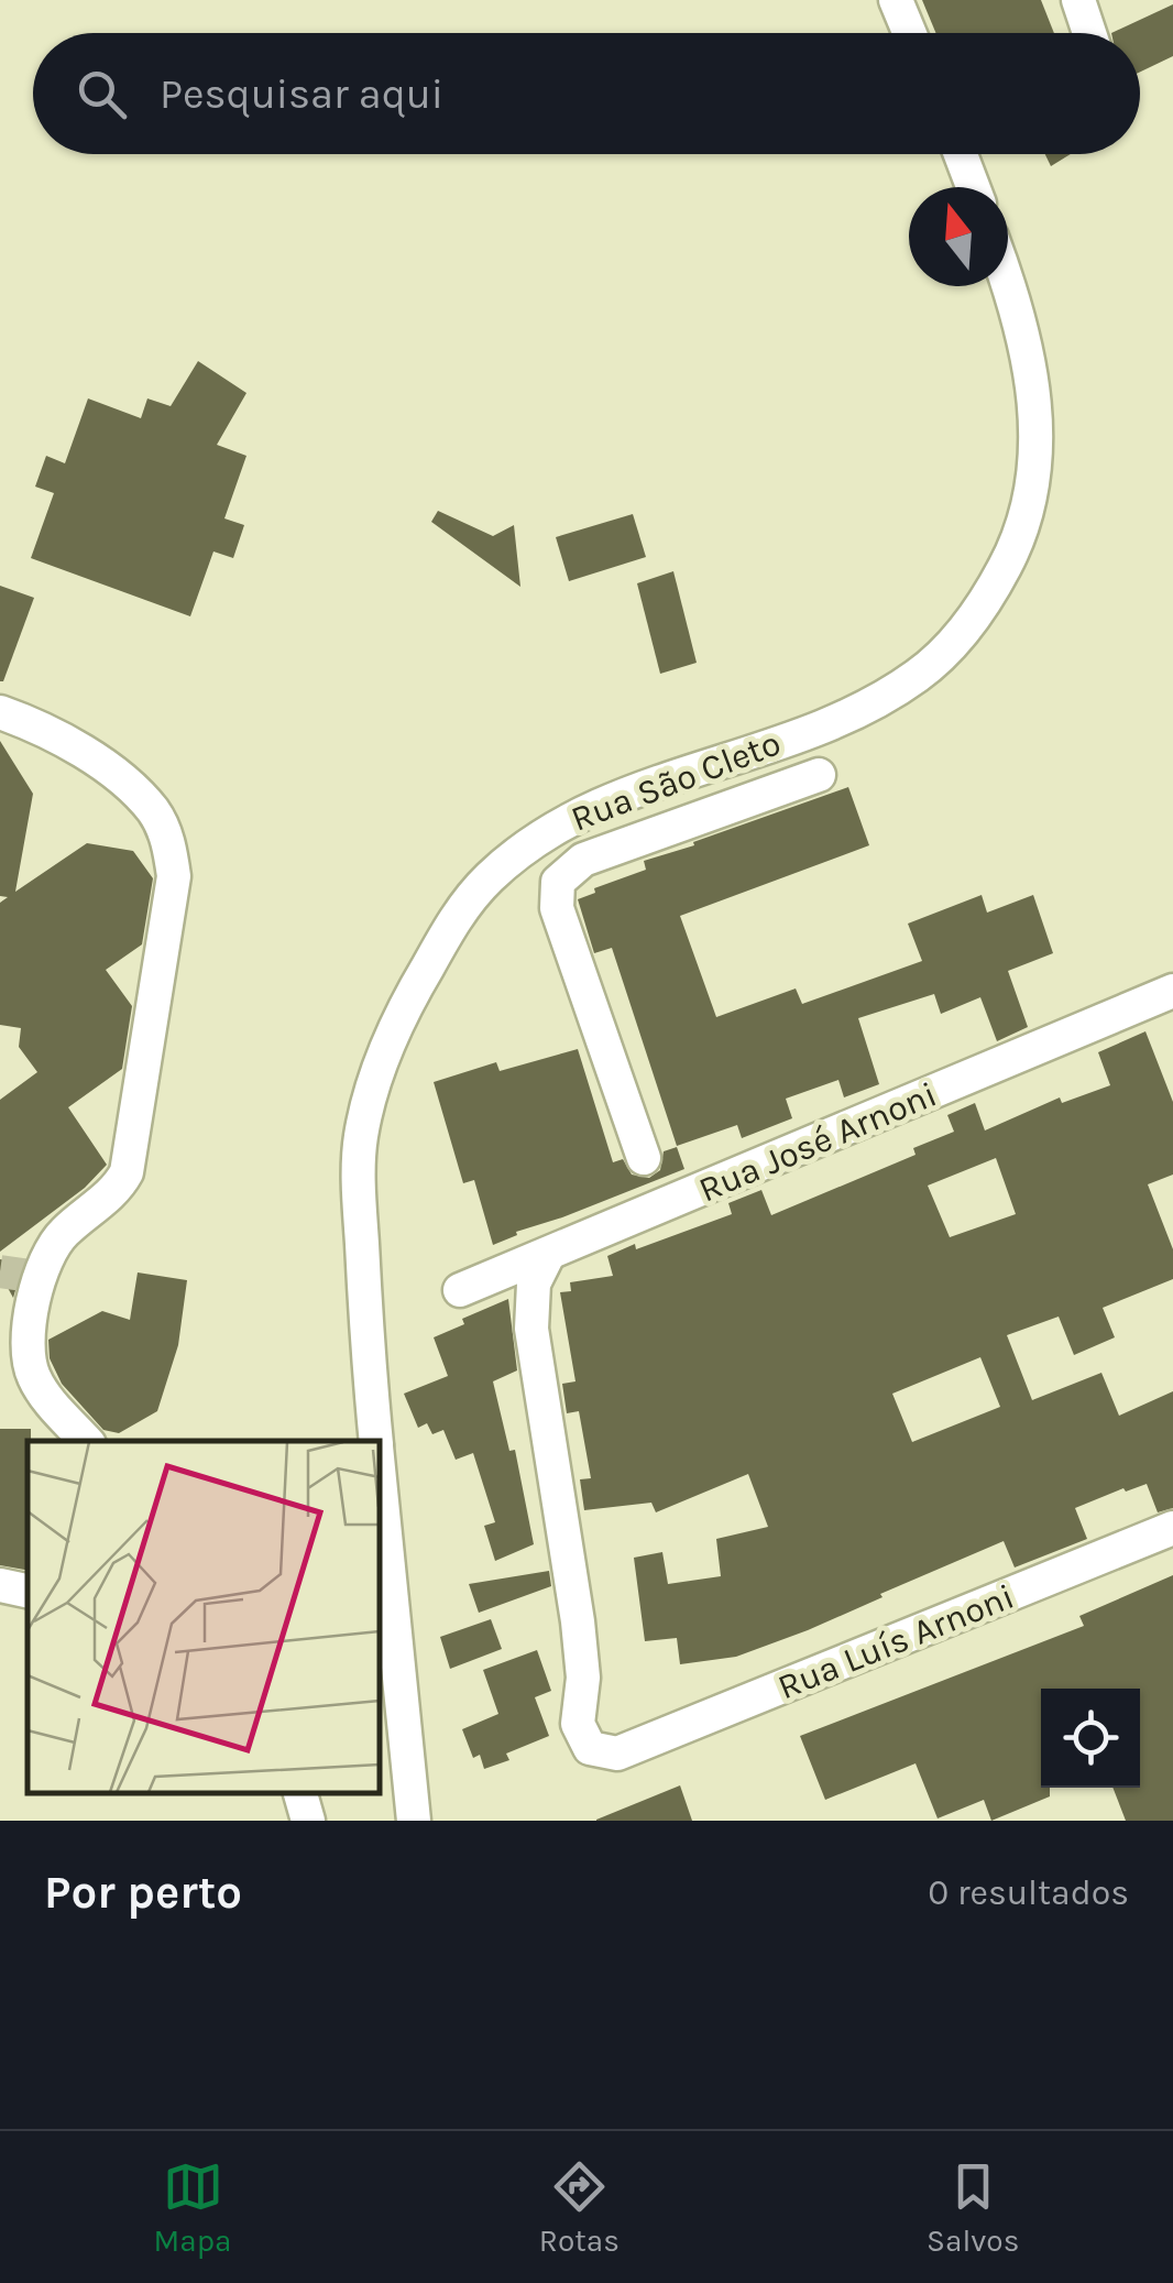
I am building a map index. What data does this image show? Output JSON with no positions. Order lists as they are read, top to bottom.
{
  "streets": {
    "street": ["Rua São Cleto", "Rua José Arnoni", "Rua Luís Arnoni"]
  },
  "crossings": [
    ["Rua José Arnoni", "Rua Luís Arnoni"]
  ],
  "north": "top",
  "page": {
    "search": "Pesquisar aqui",
    "heading": ["Por perto", "0 resultados"],
    "nav": ["Mapa", "Rotas", "Salvos"]
  }
}
